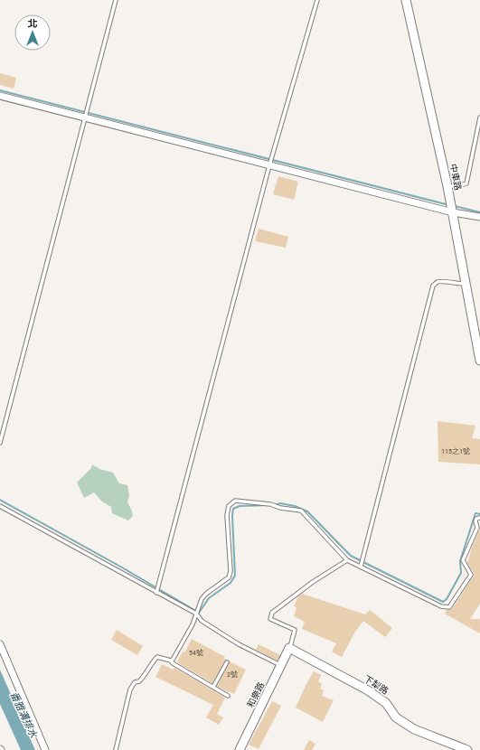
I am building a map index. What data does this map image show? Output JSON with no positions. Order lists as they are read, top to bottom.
{
  "streets": {
    "street": ["中車路", "下犁路", "和樂路"]
  },
  "crossings": [
    ["下犁路", "和樂路"]
  ],
  "water": ["番雅溝排水"],
  "house_numbers": ["115之1號", "54號", "2號"],
  "north": "top"
}
